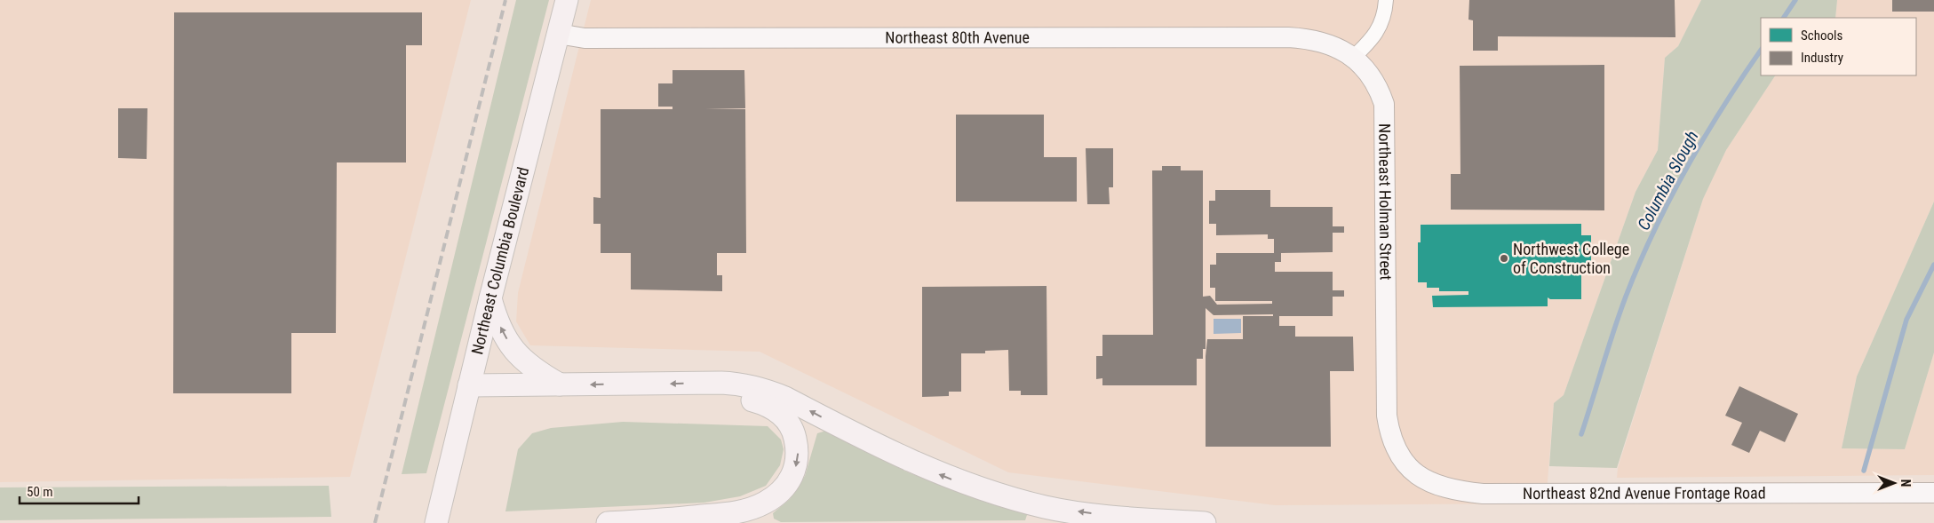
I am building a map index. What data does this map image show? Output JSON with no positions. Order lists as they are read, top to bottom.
{
  "streets": {
    "main road": ["Northeast Columbia Boulevard"],
    "street": ["Northeast 80th Avenue", "Northeast Holman Street", "Northeast 82nd Avenue Frontage Road"]
  },
  "crossings": [
    ["Northeast 80th Avenue", "Northeast Holman Street"],
    ["Northeast 80th Avenue", "Northeast Columbia Boulevard"],
    ["Northeast Holman Street", "Northeast 82nd Avenue Frontage Road"]
  ],
  "water": ["Columbia Slough"],
  "places": ["Northwest College of Construction"],
  "legend": ["Schools", "Industry"],
  "scale_bar": "50 m",
  "north": "right"
}
